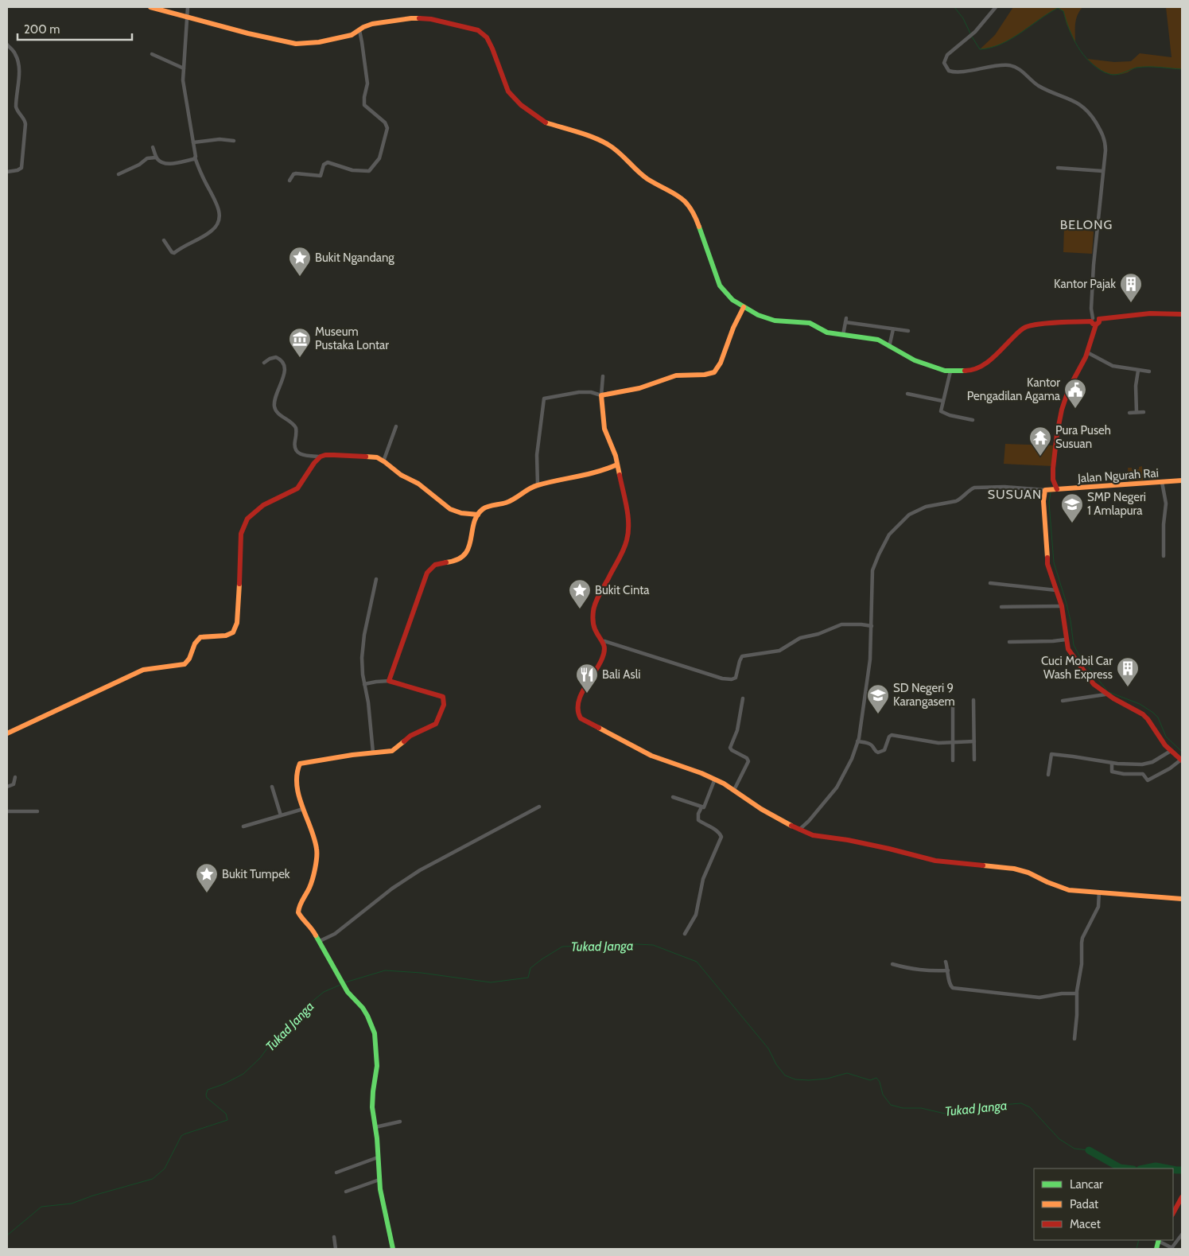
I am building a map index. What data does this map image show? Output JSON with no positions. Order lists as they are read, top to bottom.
{
  "streets": {
    "street": ["Jalan Ngurah Rai"]
  },
  "districts": ["BELONG", "SUSUAN"],
  "water": ["Tukad Janga"],
  "places": {
    "place": ["Bukit Ngandang", "Bukit Cinta", "Bukit Tumpek"],
    "building": ["Kantor Pajak", "Cuci Mobil Car Wash Express"],
    "museum": ["Museum Pustaka Lontar"],
    "public building": ["Kantor Pengadilan Agama"],
    "temple": ["Pura Puseh Susuan"],
    "school or university": ["SMP Negeri 1 Amlapura", "SD Negeri 9 Karangasem"],
    "restaurant": ["Bali Asli"]
  },
  "legend": ["Lancar", "Padat", "Macet"],
  "scale_bar": "200 m"
}
